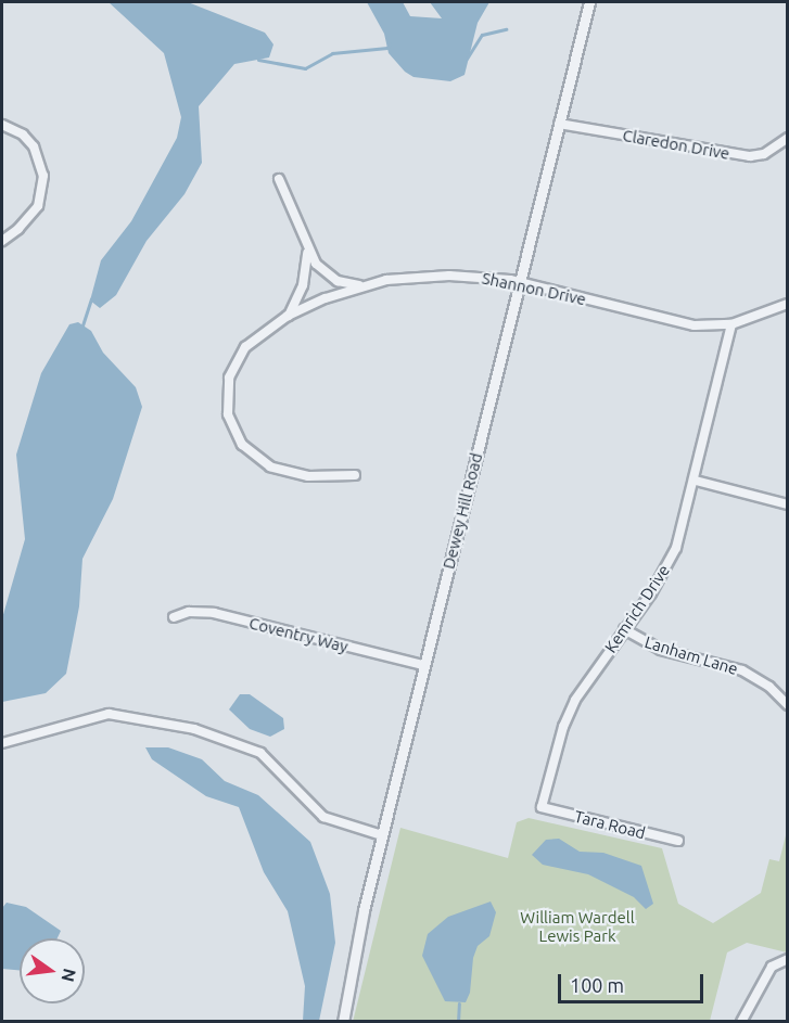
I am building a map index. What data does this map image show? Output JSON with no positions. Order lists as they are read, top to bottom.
{
  "streets": {
    "street": [
      "Claredon Drive",
      "Shannon Drive",
      "Dewey Hill Road",
      "Kemrich Drive",
      "Coventry Way",
      "Lanham Lane",
      "Tara Road"
    ]
  },
  "crossings": [
    ["Claredon Drive", "Dewey Hill Road"],
    ["Shannon Drive", "Dewey Hill Road"],
    ["Shannon Drive", "Kemrich Drive"],
    ["Dewey Hill Road", "Coventry Way"],
    ["Kemrich Drive", "Lanham Lane"],
    ["Kemrich Drive", "Tara Road"]
  ],
  "parks": ["William Wardell Lewis Park"],
  "scale_bar": "100 m",
  "north": "right"
}
